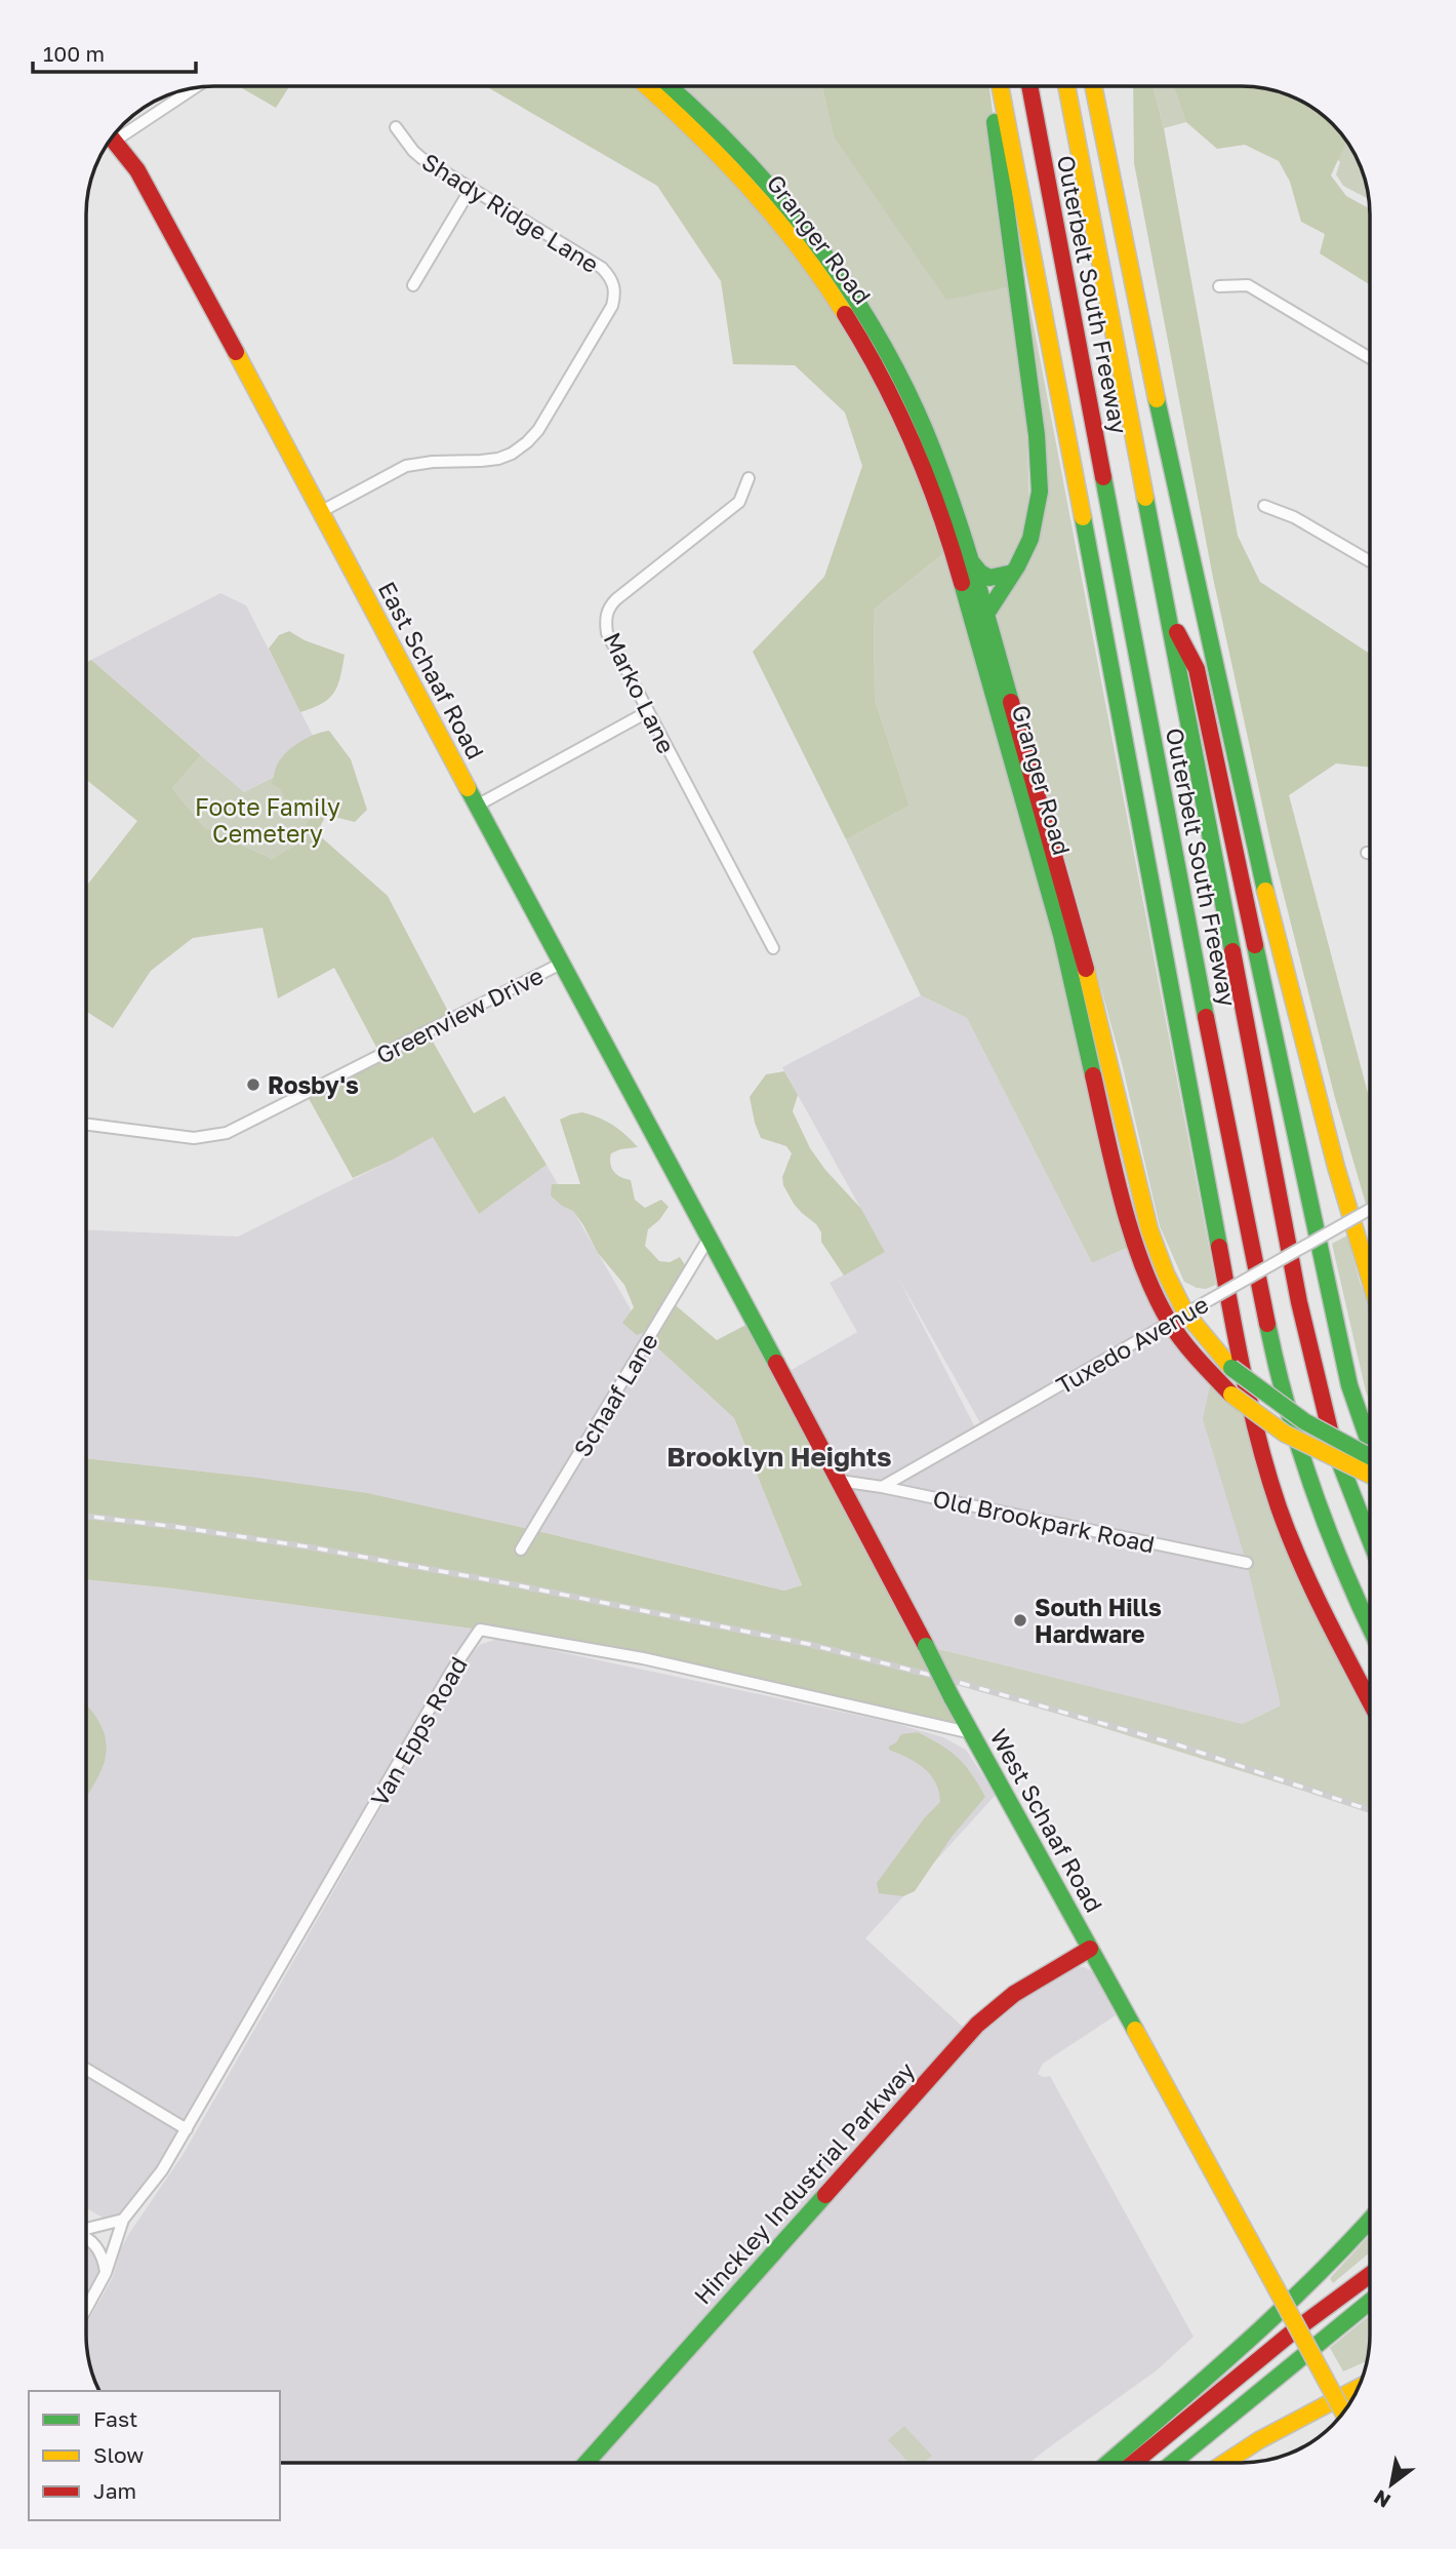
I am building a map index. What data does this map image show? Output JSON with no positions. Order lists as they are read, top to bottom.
{
  "streets": {
    "main road": [
      "Granger Road",
      "Outerbelt South Freeway",
      "East Schaaf Road",
      "West Schaaf Road",
      "Hinckley Industrial Parkway"
    ],
    "street": [
      "Shady Ridge Lane",
      "Marko Lane",
      "Greenview Drive",
      "Tuxedo Avenue",
      "Schaaf Lane",
      "Old Brookpark Road",
      "Van Epps Road"
    ]
  },
  "crossings": [
    ["Shady Ridge Lane", "East Schaaf Road"],
    ["Granger Road", "Tuxedo Avenue"],
    ["East Schaaf Road", "Greenview Drive"],
    ["East Schaaf Road", "Schaaf Lane"],
    ["East Schaaf Road", "West Schaaf Road"],
    ["Tuxedo Avenue", "Old Brookpark Road"],
    ["Schaaf Lane", "West Schaaf Road"],
    ["Old Brookpark Road", "West Schaaf Road"],
    ["Van Epps Road", "West Schaaf Road"],
    ["West Schaaf Road", "Hinckley Industrial Parkway"]
  ],
  "districts": ["Brooklyn Heights"],
  "parks": ["Foote Family Cemetery"],
  "places": ["Rosby's", "South Hills Hardware"],
  "legend": ["Fast", "Slow", "Jam"],
  "scale_bar": "100 m",
  "north": "bottom left"
}
